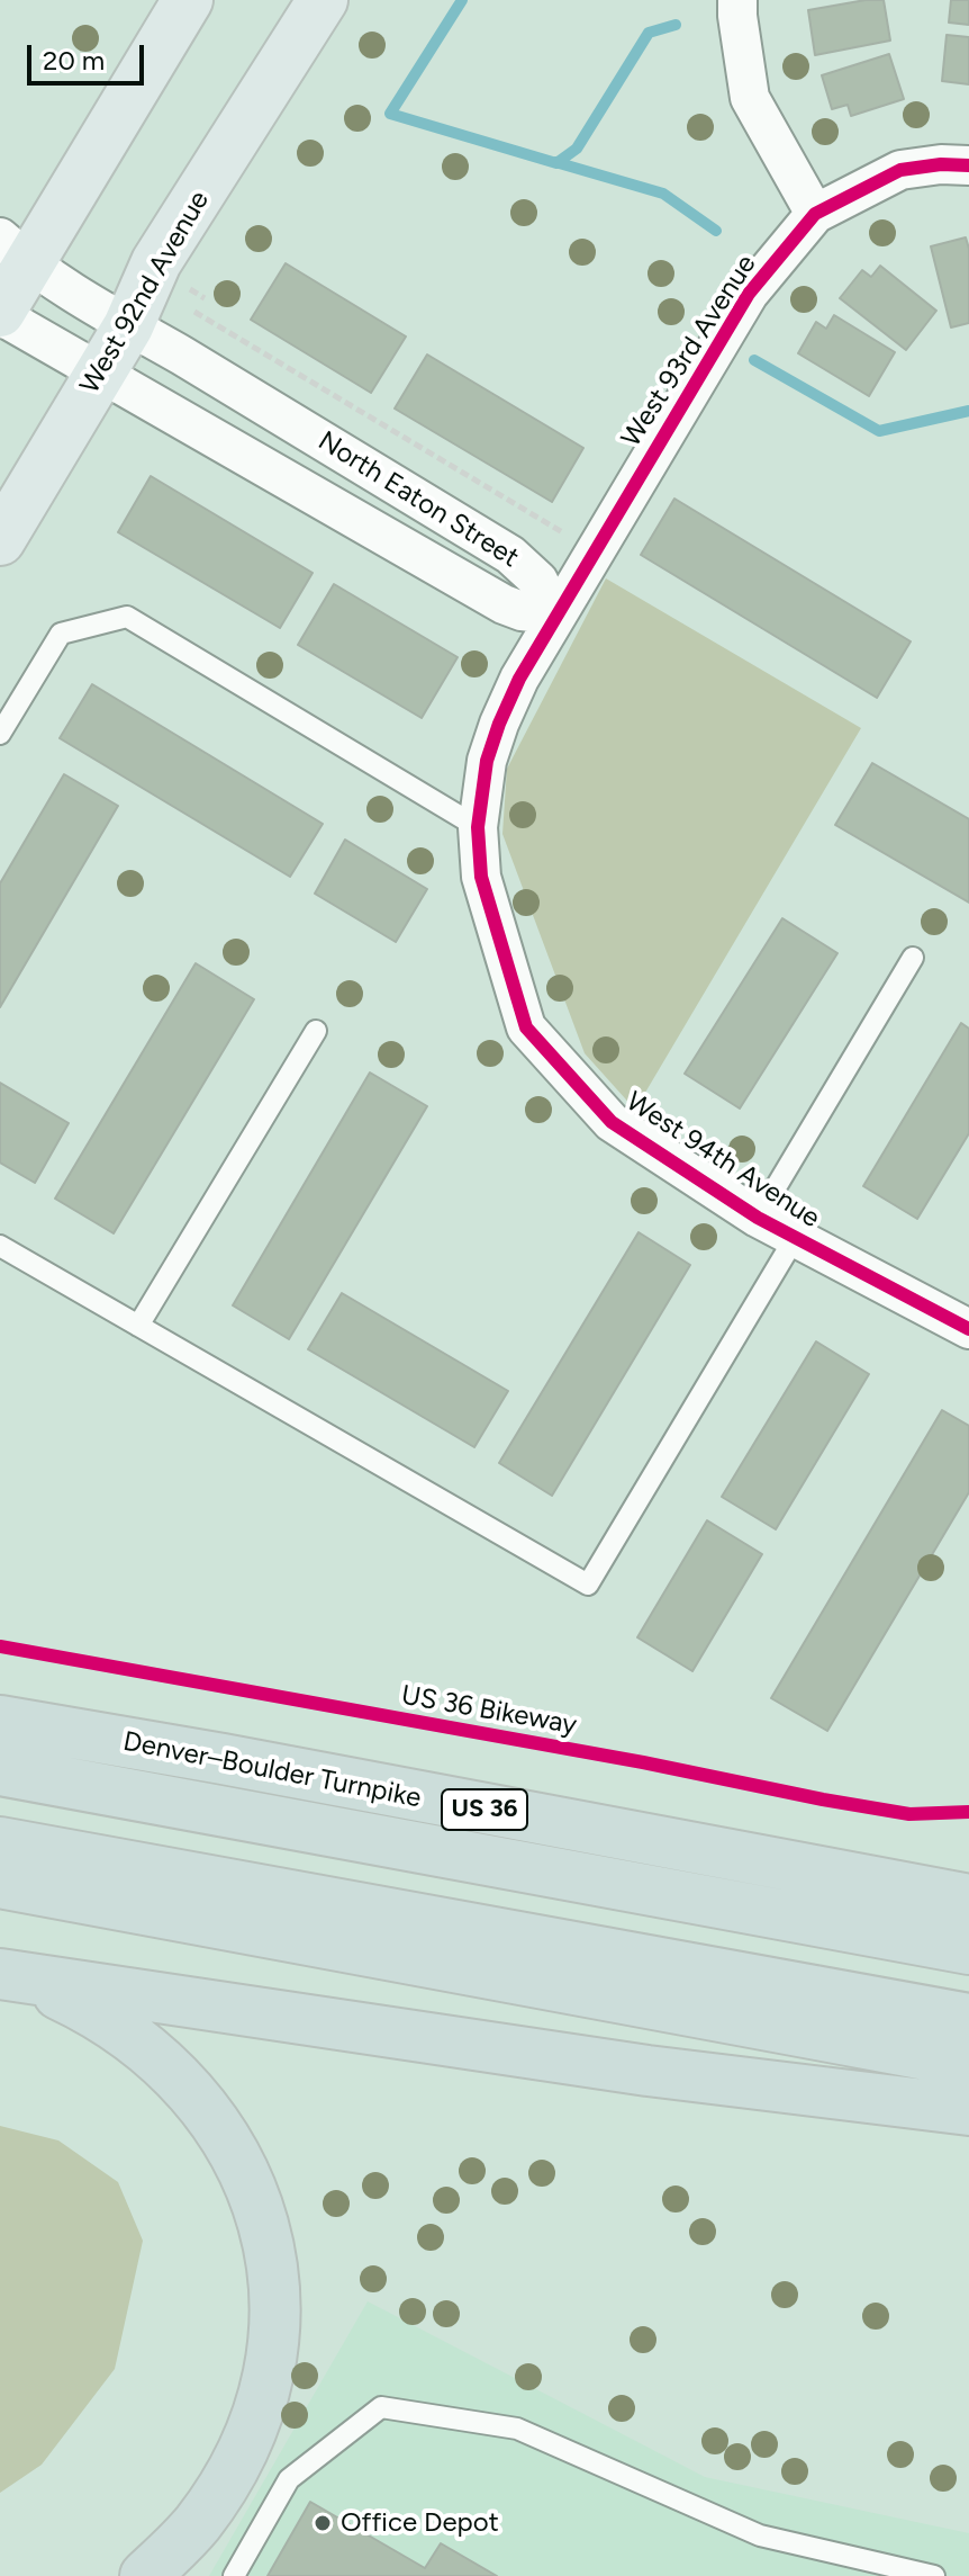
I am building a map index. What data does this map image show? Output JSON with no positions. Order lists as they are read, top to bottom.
{
  "streets": {
    "highway": ["Denver–Boulder Turnpike", "US 36"],
    "main road": ["West 92nd Avenue"],
    "street": ["West 93rd Avenue", "North Eaton Street", "West 94th Avenue"],
    "cycle path": ["US 36 Bikeway"]
  },
  "crossings": [
    ["West 92nd Avenue", "North Eaton Street"],
    ["West 93rd Avenue", "North Eaton Street"],
    ["West 93rd Avenue", "West 94th Avenue"],
    ["North Eaton Street", "West 94th Avenue"]
  ],
  "places": ["Office Depot"],
  "scale_bar": "20 m"
}
